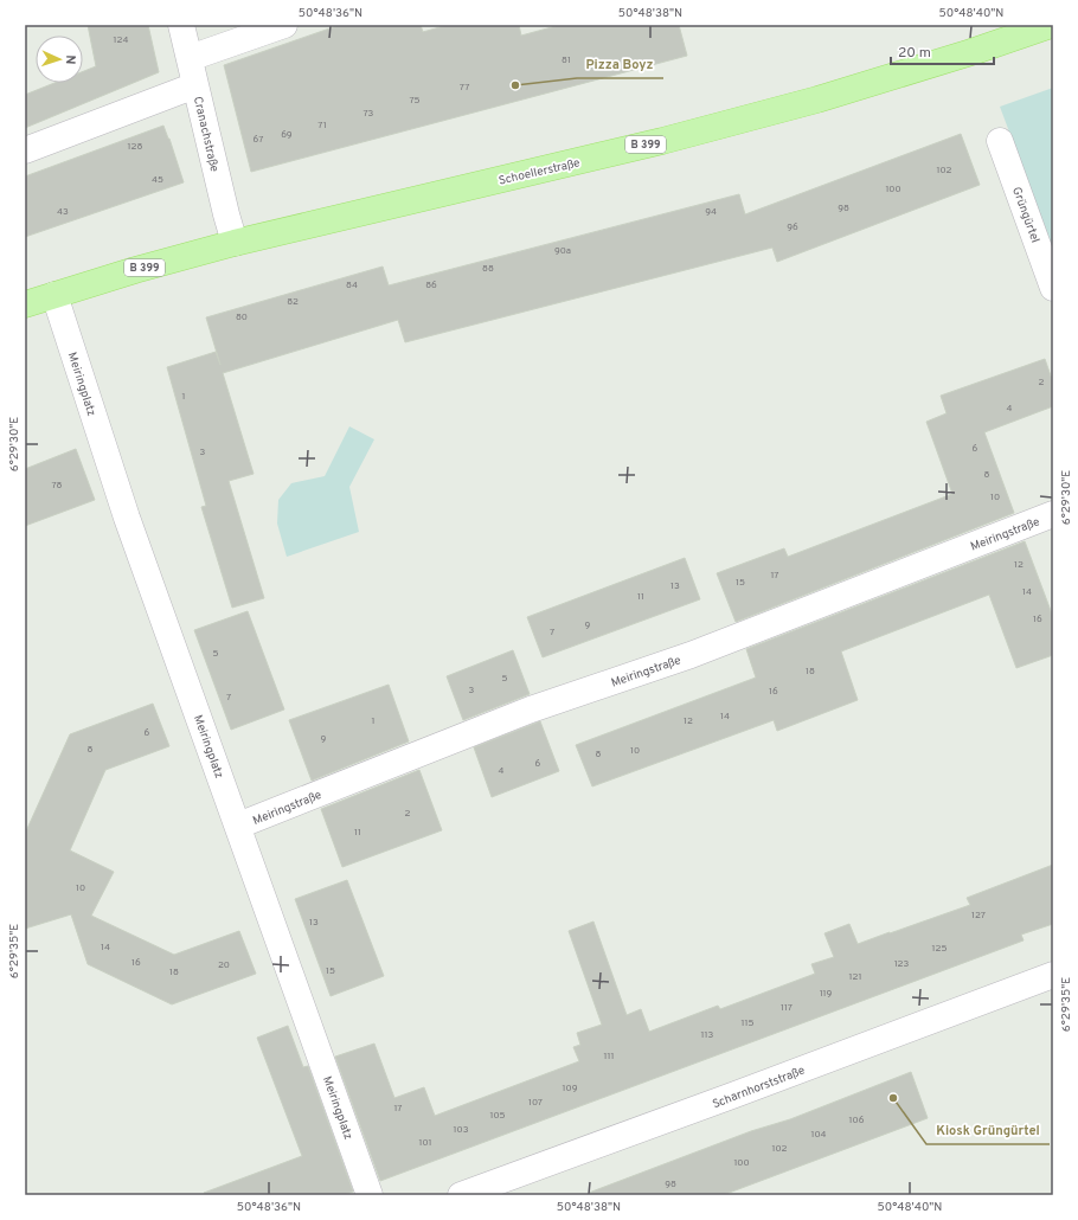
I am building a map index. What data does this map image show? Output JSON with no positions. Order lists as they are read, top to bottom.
{
  "streets": {
    "main road": ["B 399", "Schoellerstraße"],
    "street": [
      "Cranachstraße",
      "Grüngürtel",
      "Meiringplatz",
      "Meiringstraße",
      "Scharnhorststraße"
    ]
  },
  "crossings": [
    ["Cranachstraße", "Schoellerstraße"],
    ["Schoellerstraße", "Meiringplatz"],
    ["Meiringplatz", "Meiringstraße"]
  ],
  "places": ["Pizza Boyz", "Kiosk Grüngürtel"],
  "house_numbers": [
    "124",
    "81",
    "77",
    "75",
    "73",
    "71",
    "69",
    "67",
    "128",
    "102",
    "45",
    "100",
    "98",
    "43",
    "94",
    "96",
    "90a",
    "88",
    "84",
    "86",
    "82",
    "80",
    "2",
    "1",
    "4",
    "6",
    "3",
    "8",
    "78",
    "10",
    "12",
    "17",
    "15",
    "13",
    "14",
    "11",
    "16",
    "9",
    "7",
    "5",
    "18",
    "5",
    "3",
    "16",
    "7",
    "14",
    "1",
    "12",
    "6",
    "9",
    "8",
    "10",
    "8",
    "6",
    "4",
    "2",
    "11",
    "10",
    "127",
    "13",
    "14",
    "125",
    "16",
    "123",
    "20",
    "15",
    "18",
    "121",
    "119",
    "117",
    "115",
    "113",
    "111",
    "109",
    "107",
    "17",
    "105",
    "106",
    "103",
    "104",
    "101",
    "102",
    "100",
    "98"
  ],
  "scale_bar": "20 m",
  "north": "right",
  "coordinates": [
    "50°48'36\"N",
    "50°48'38\"N",
    "50°48'40\"N",
    "6°29'30\"E",
    "6°29'35\"E"
  ]
}
